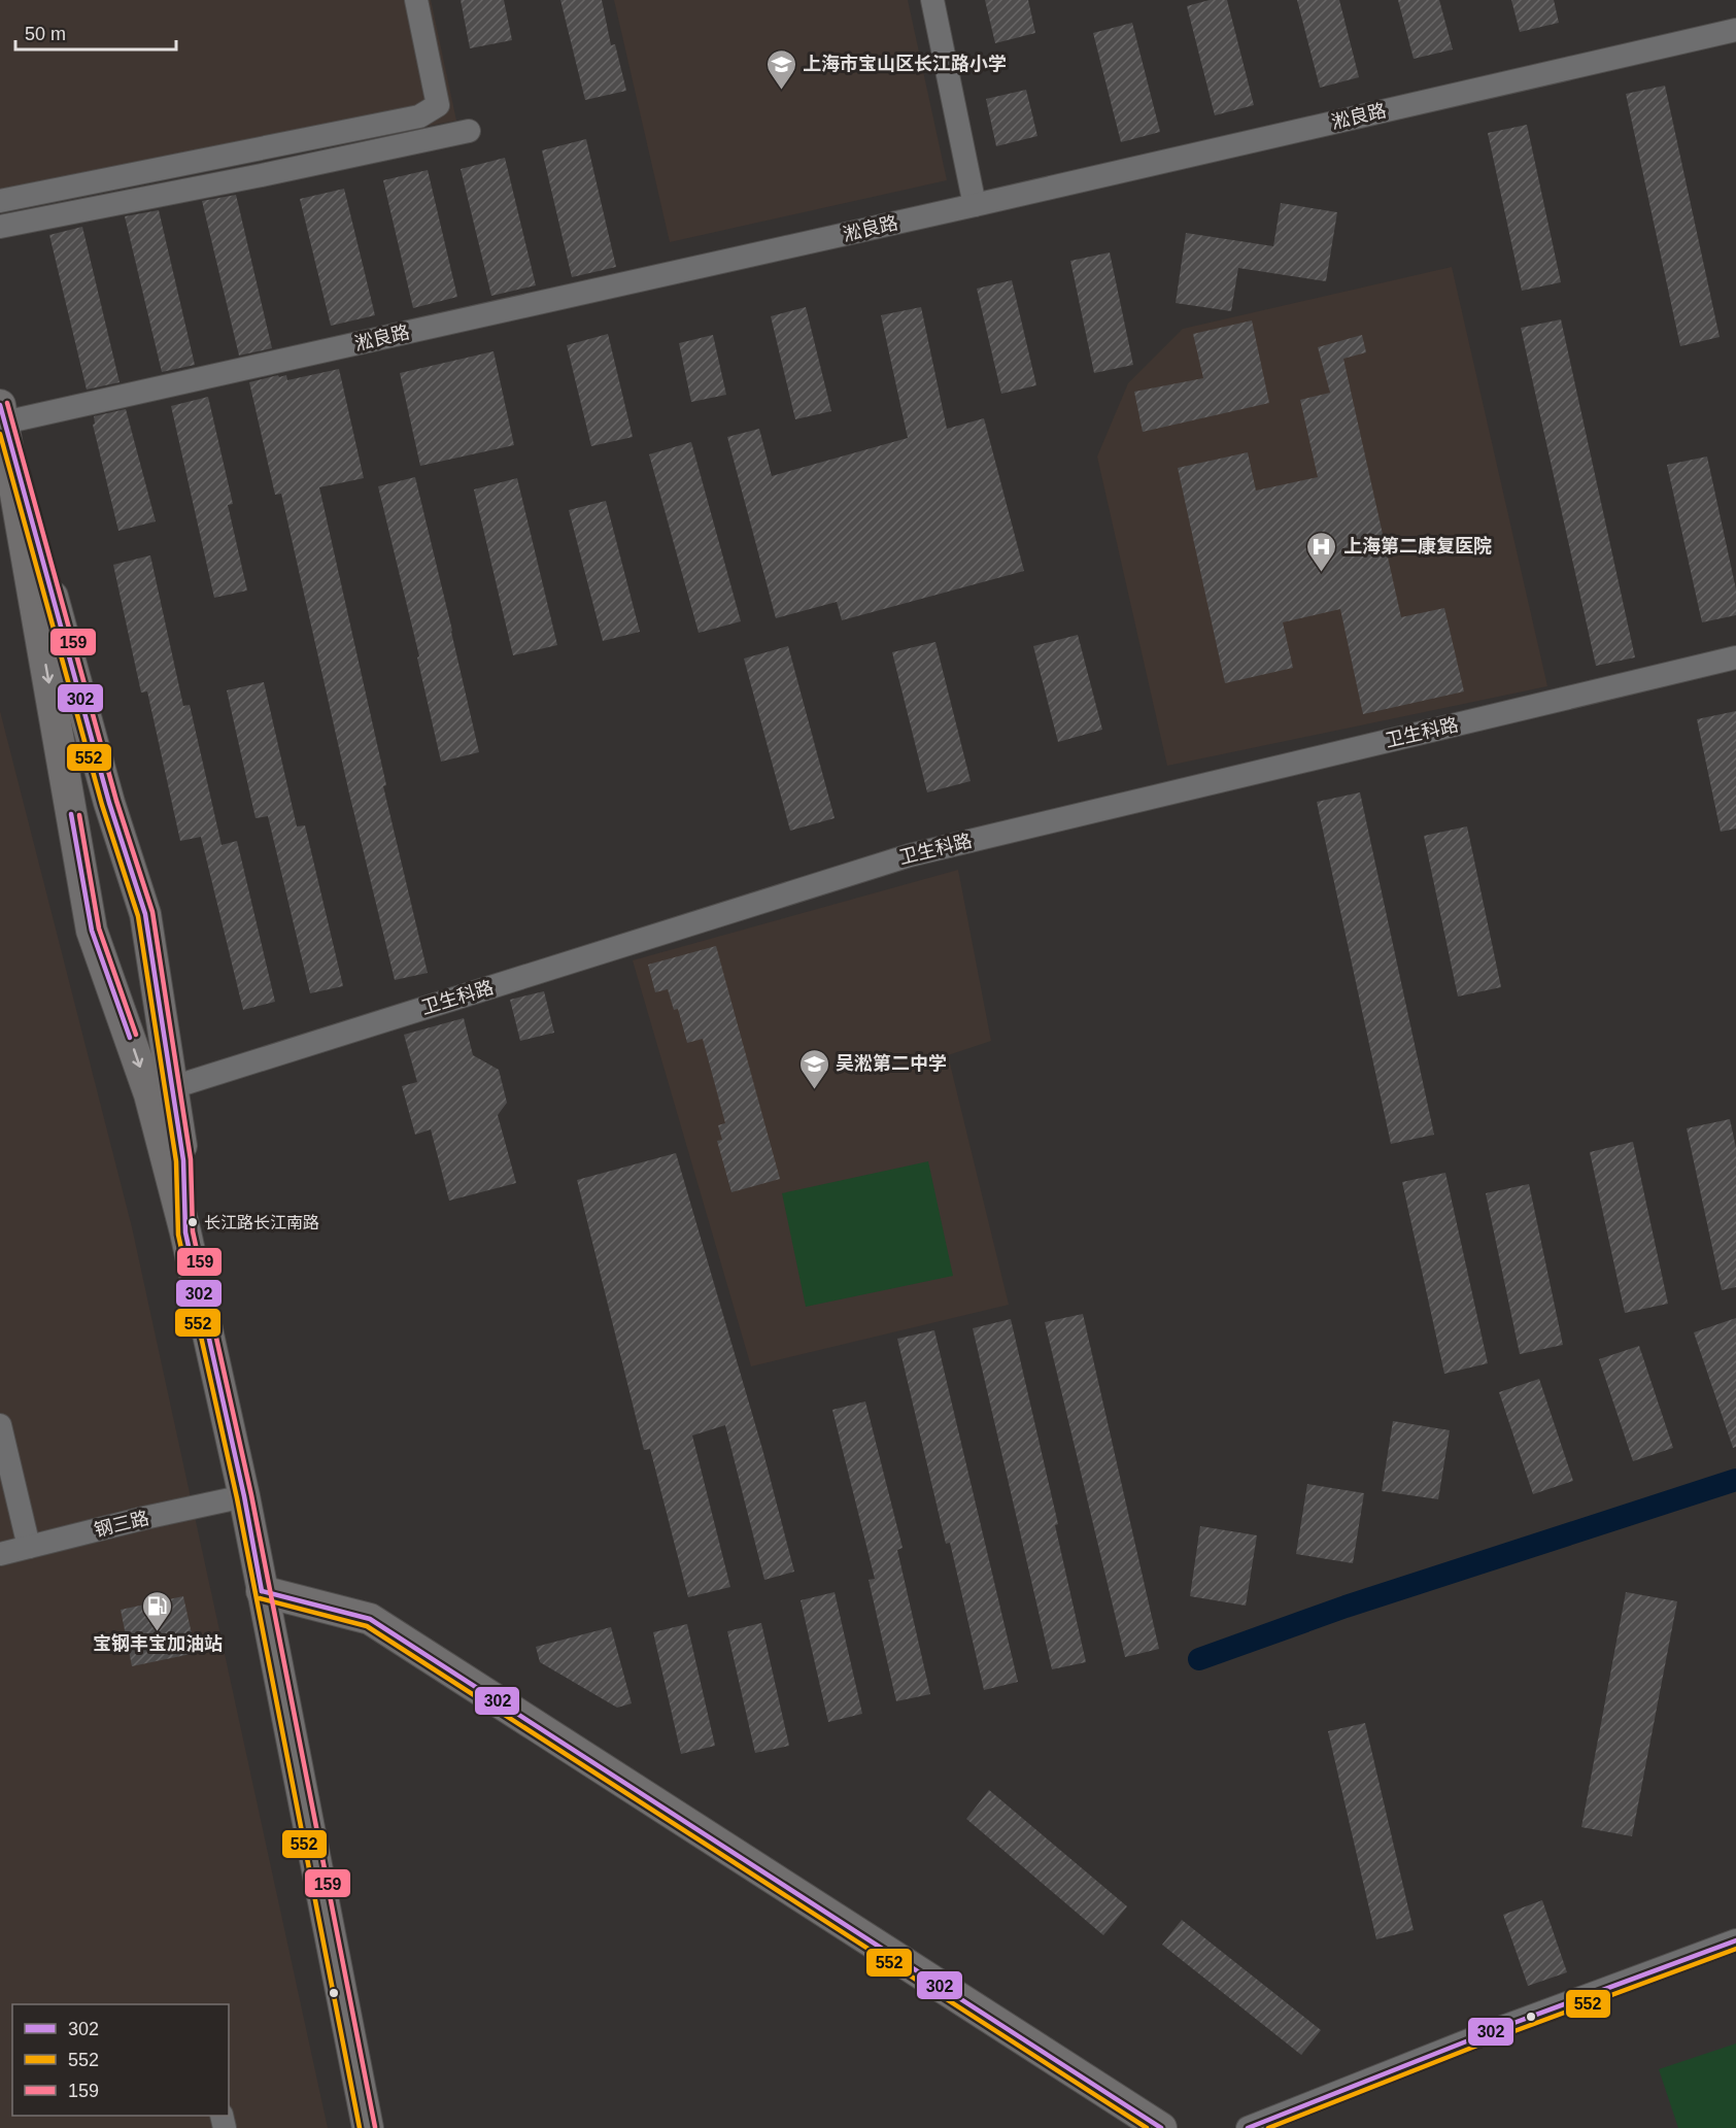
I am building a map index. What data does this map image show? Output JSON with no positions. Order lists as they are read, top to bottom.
{
  "streets": {
    "street": ["淞良路", "卫生科路", "钢三路"]
  },
  "places": {
    "school or university": ["上海市宝山区长江路小学", "吴淞第二中学"],
    "hospital": ["上海第二康复医院"],
    "other": ["长江路长江南路"],
    "fuel station": ["宝钢丰宝加油站"]
  },
  "lines": ["transit line 159", "transit line 302", "transit line 552"],
  "legend": ["302", "552", "159"],
  "scale_bar": "50 m"
}
